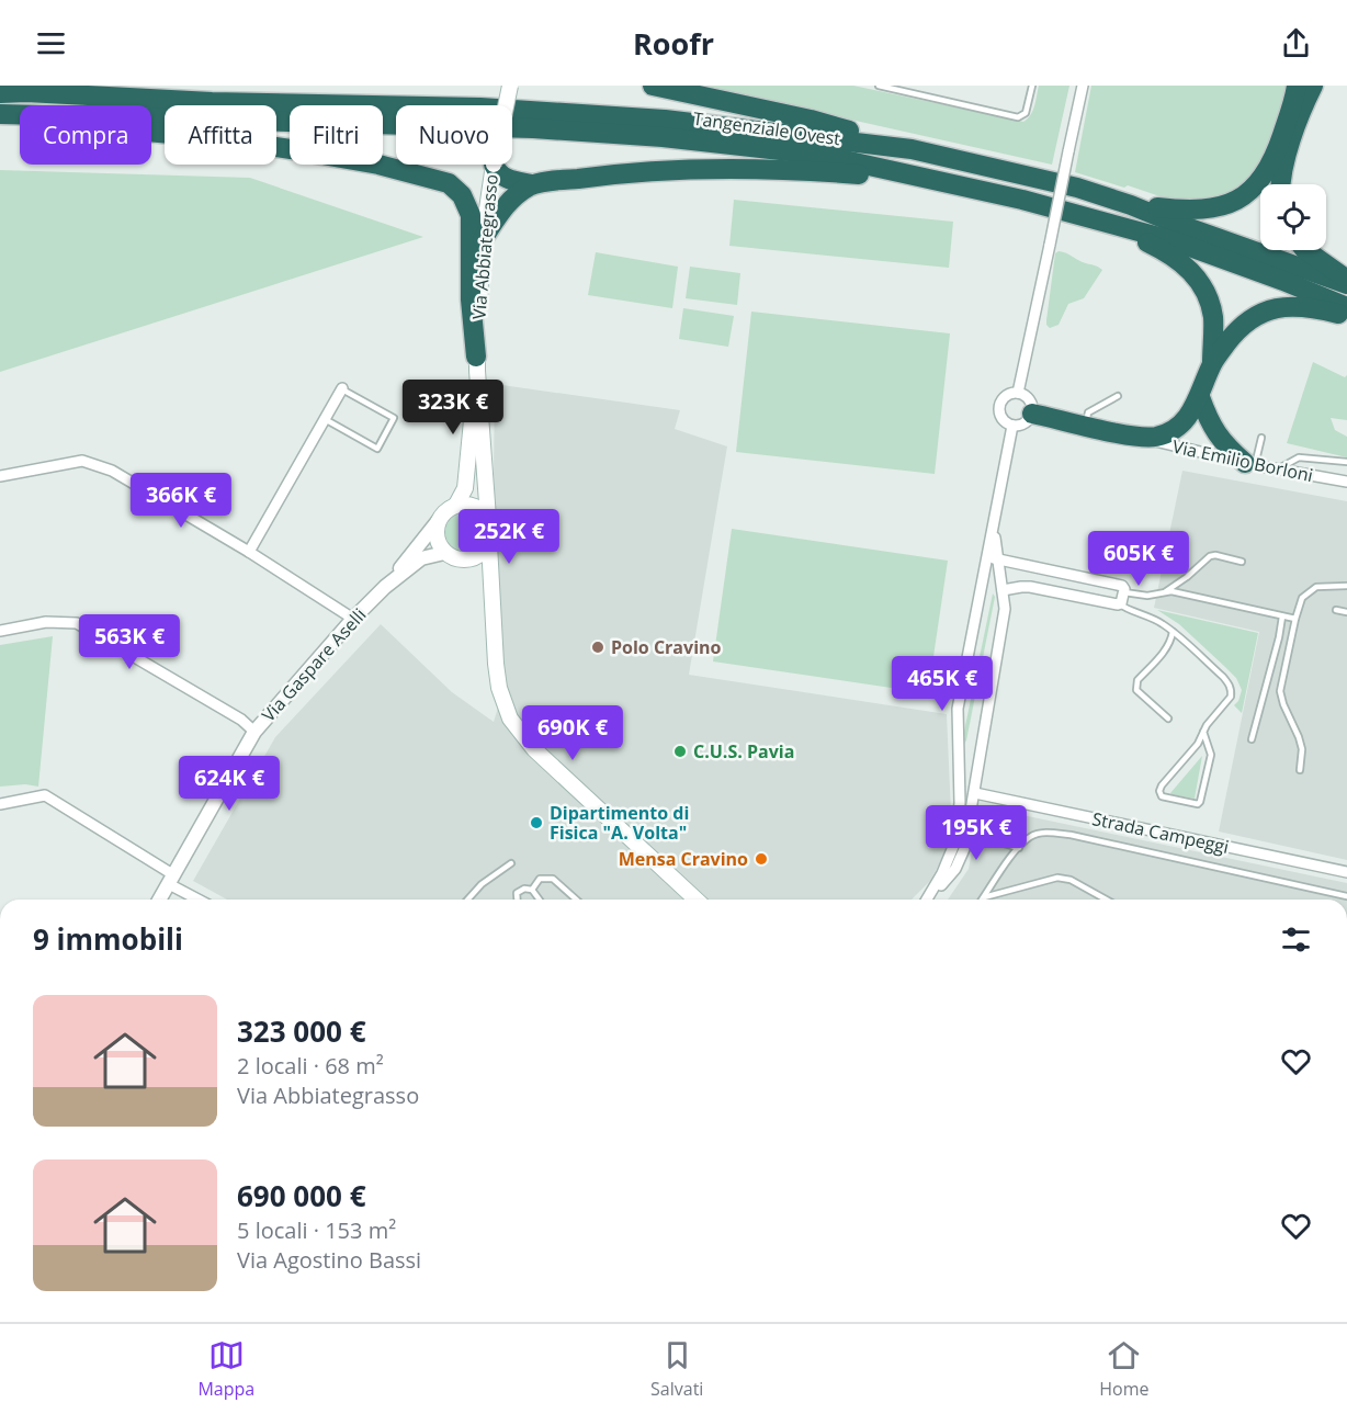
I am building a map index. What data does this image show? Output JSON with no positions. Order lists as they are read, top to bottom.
{
  "streets": {
    "highway": ["Tangenziale Ovest"],
    "main road": ["Via Abbiategrasso"],
    "street": ["Via Emilio Borloni", "Via Gaspare Aselli", "Strada Campeggi"]
  },
  "crossings": [
    ["Via Abbiategrasso", "Via Gaspare Aselli"]
  ],
  "places": [
    "Polo Cravino",
    "C.U.S. Pavia",
    "Dipartimento di Fisica \"A. Volta\"",
    "Mensa Cravino"
  ],
  "page": {
    "header": "Roofr",
    "chip": [
      "Compra",
      "Affitta",
      "Filtri",
      "Nuovo"
    ],
    "price": [
      "323K €",
      "366K €",
      "252K €",
      "605K €",
      "563K €",
      "465K €",
      "690K €",
      "624K €",
      "195K €"
    ],
    "heading": "9 immobili",
    "list": [
      {
        "name": "323 000 €",
        "note": "2 locali · 68 m² · Via Abbiategrasso"
      },
      {
        "name": "690 000 €",
        "note": "5 locali · 153 m² · Via Agostino Bassi"
      }
    ],
    "tabs": ["Mappa", "Salvati", "Home"]
  }
}
